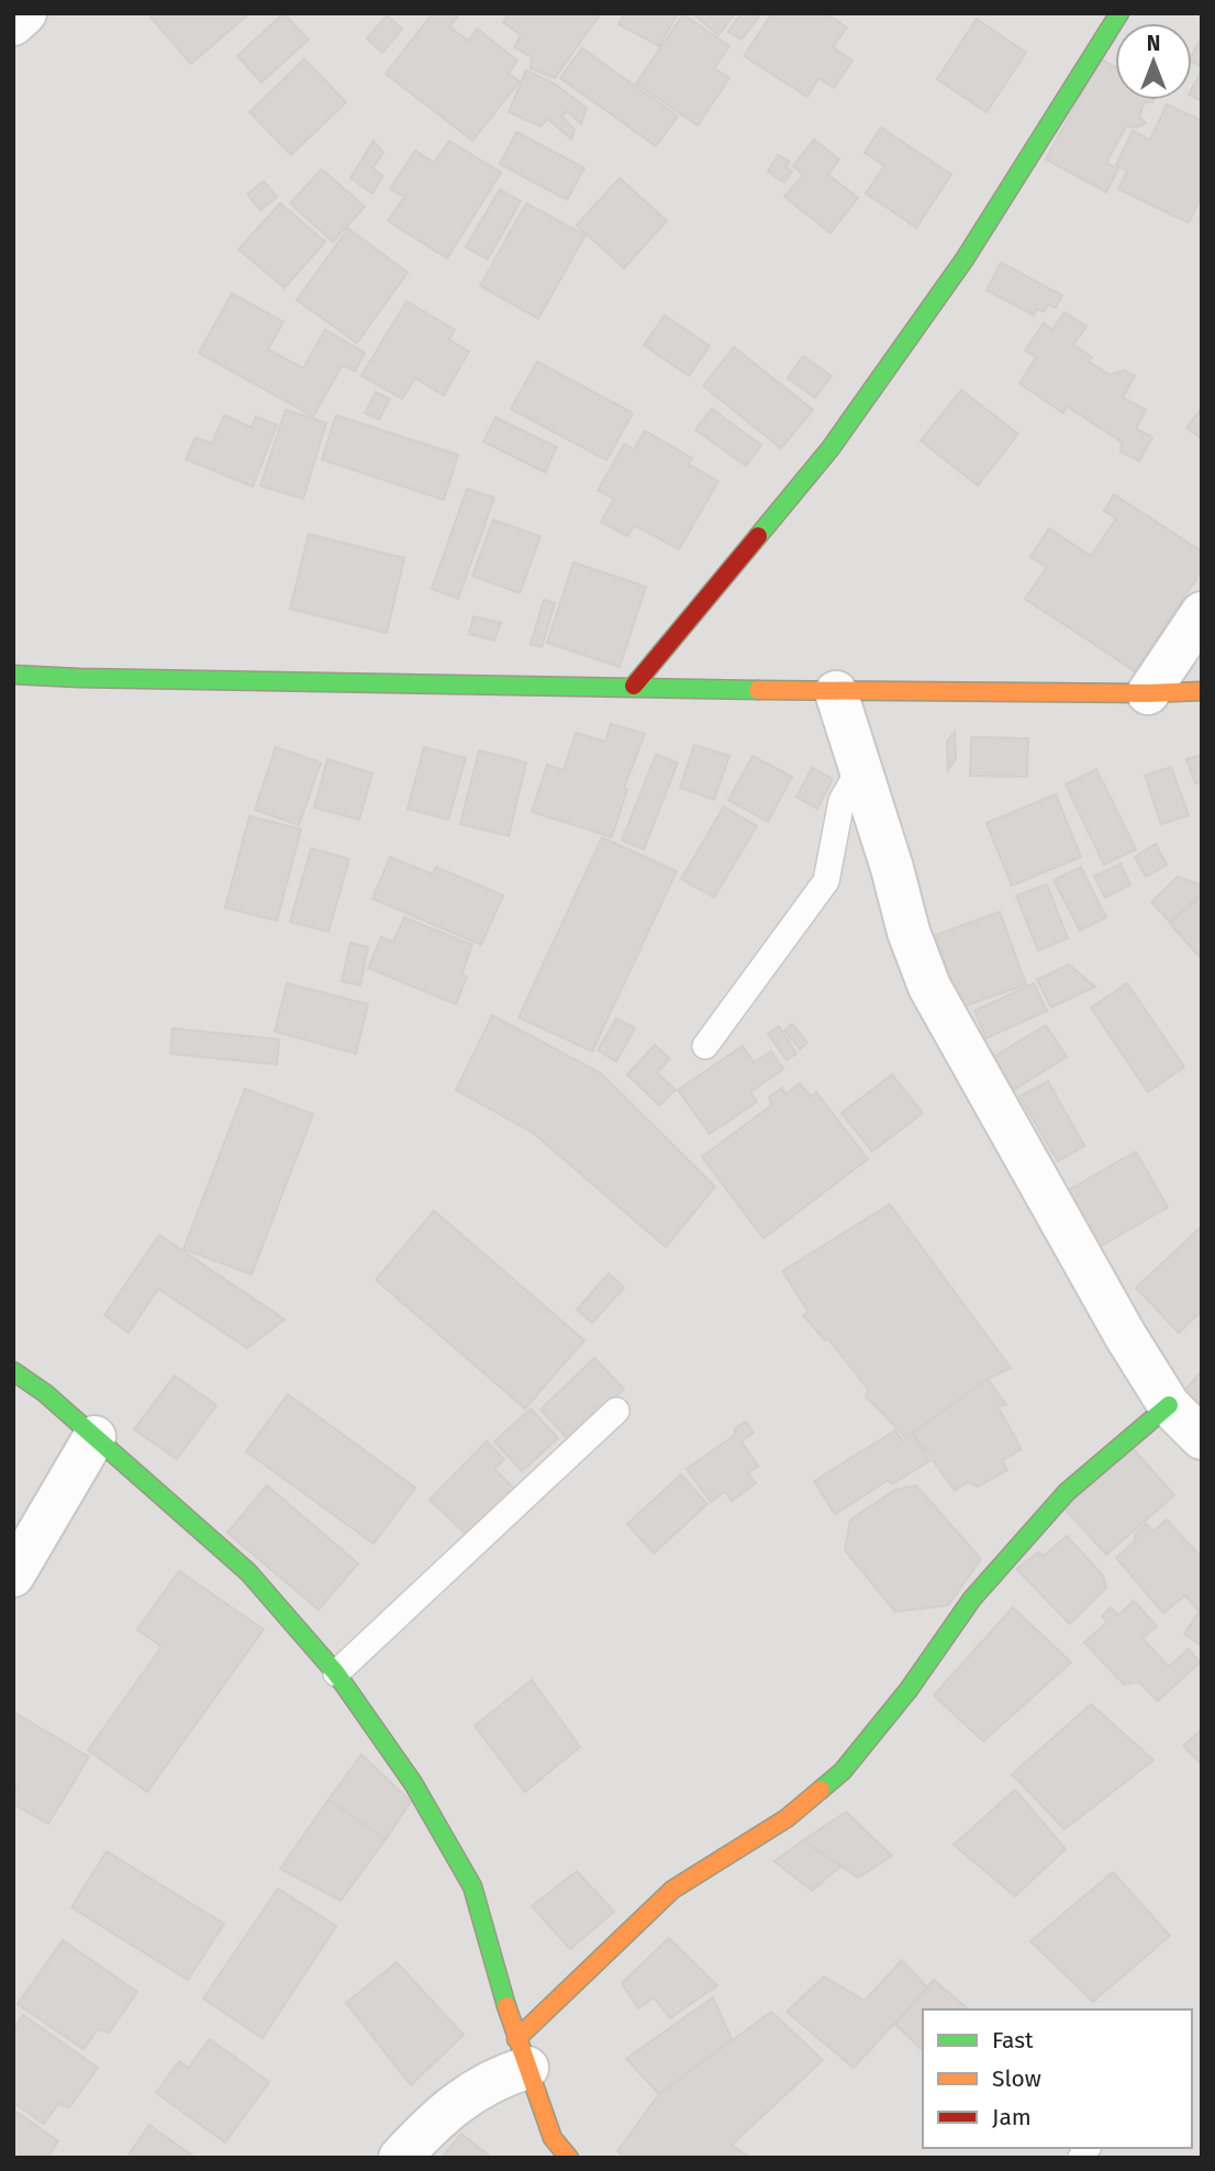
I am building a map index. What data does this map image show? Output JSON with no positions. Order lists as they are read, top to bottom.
{
  "legend": ["Fast", "Slow", "Jam"],
  "north": "top"
}
